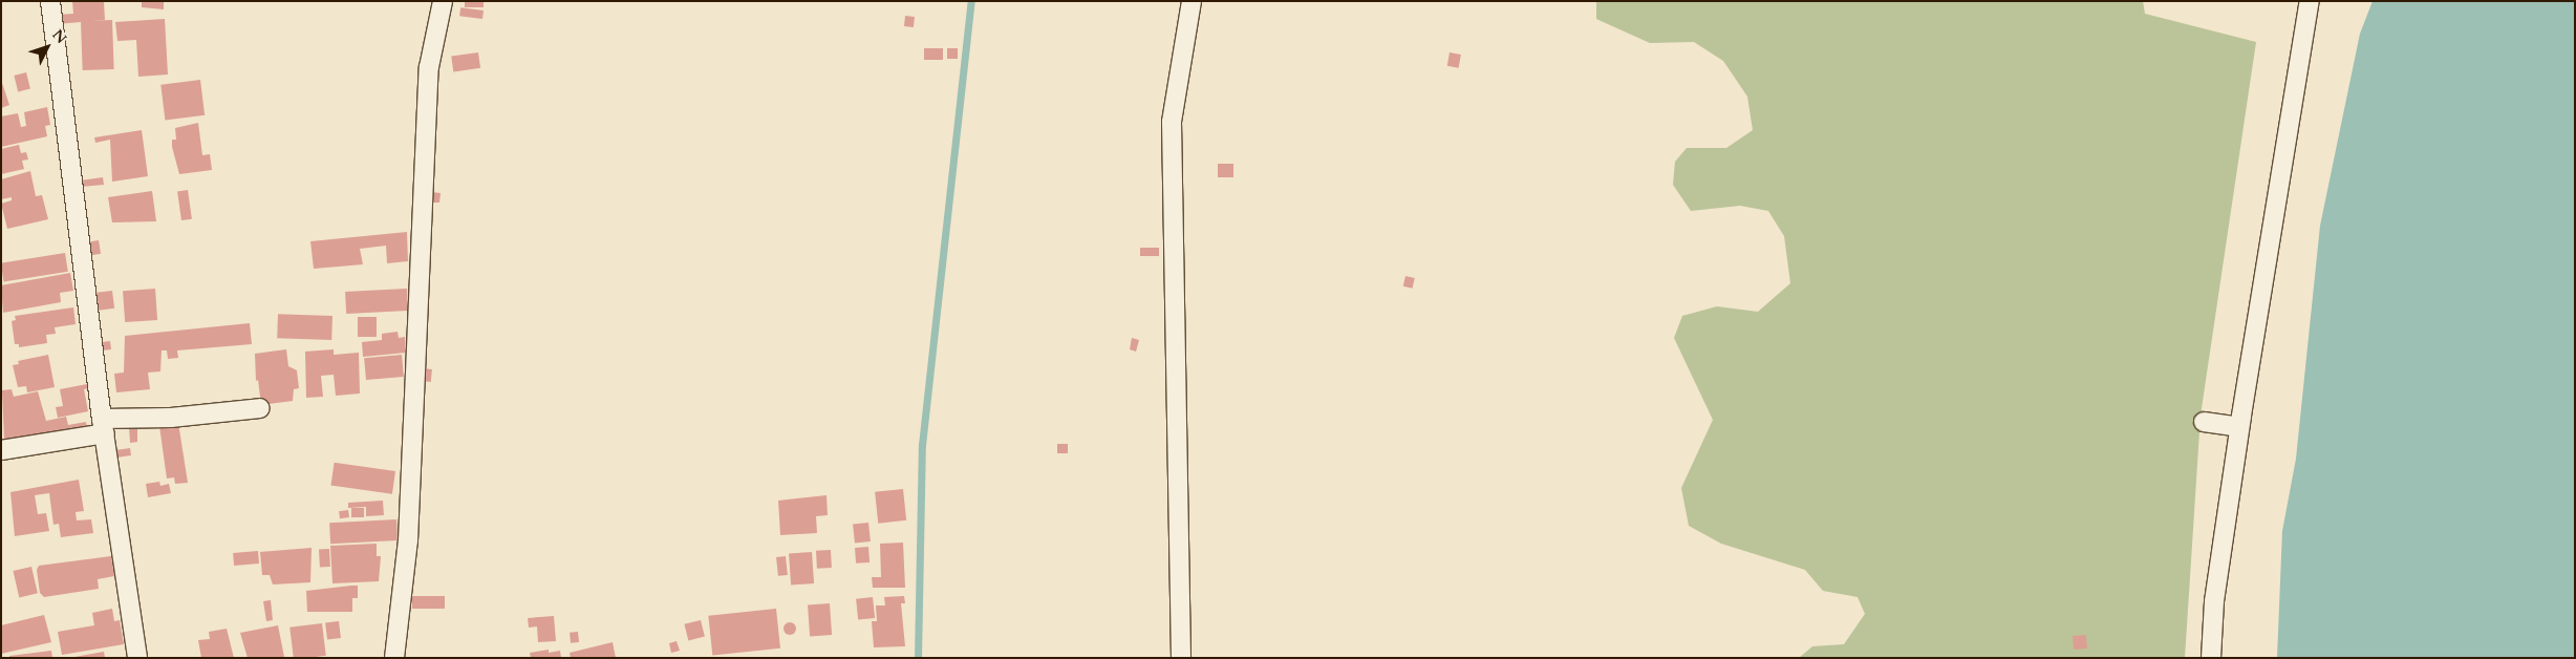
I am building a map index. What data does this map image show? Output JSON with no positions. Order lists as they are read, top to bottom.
{
  "north": "top right"
}
